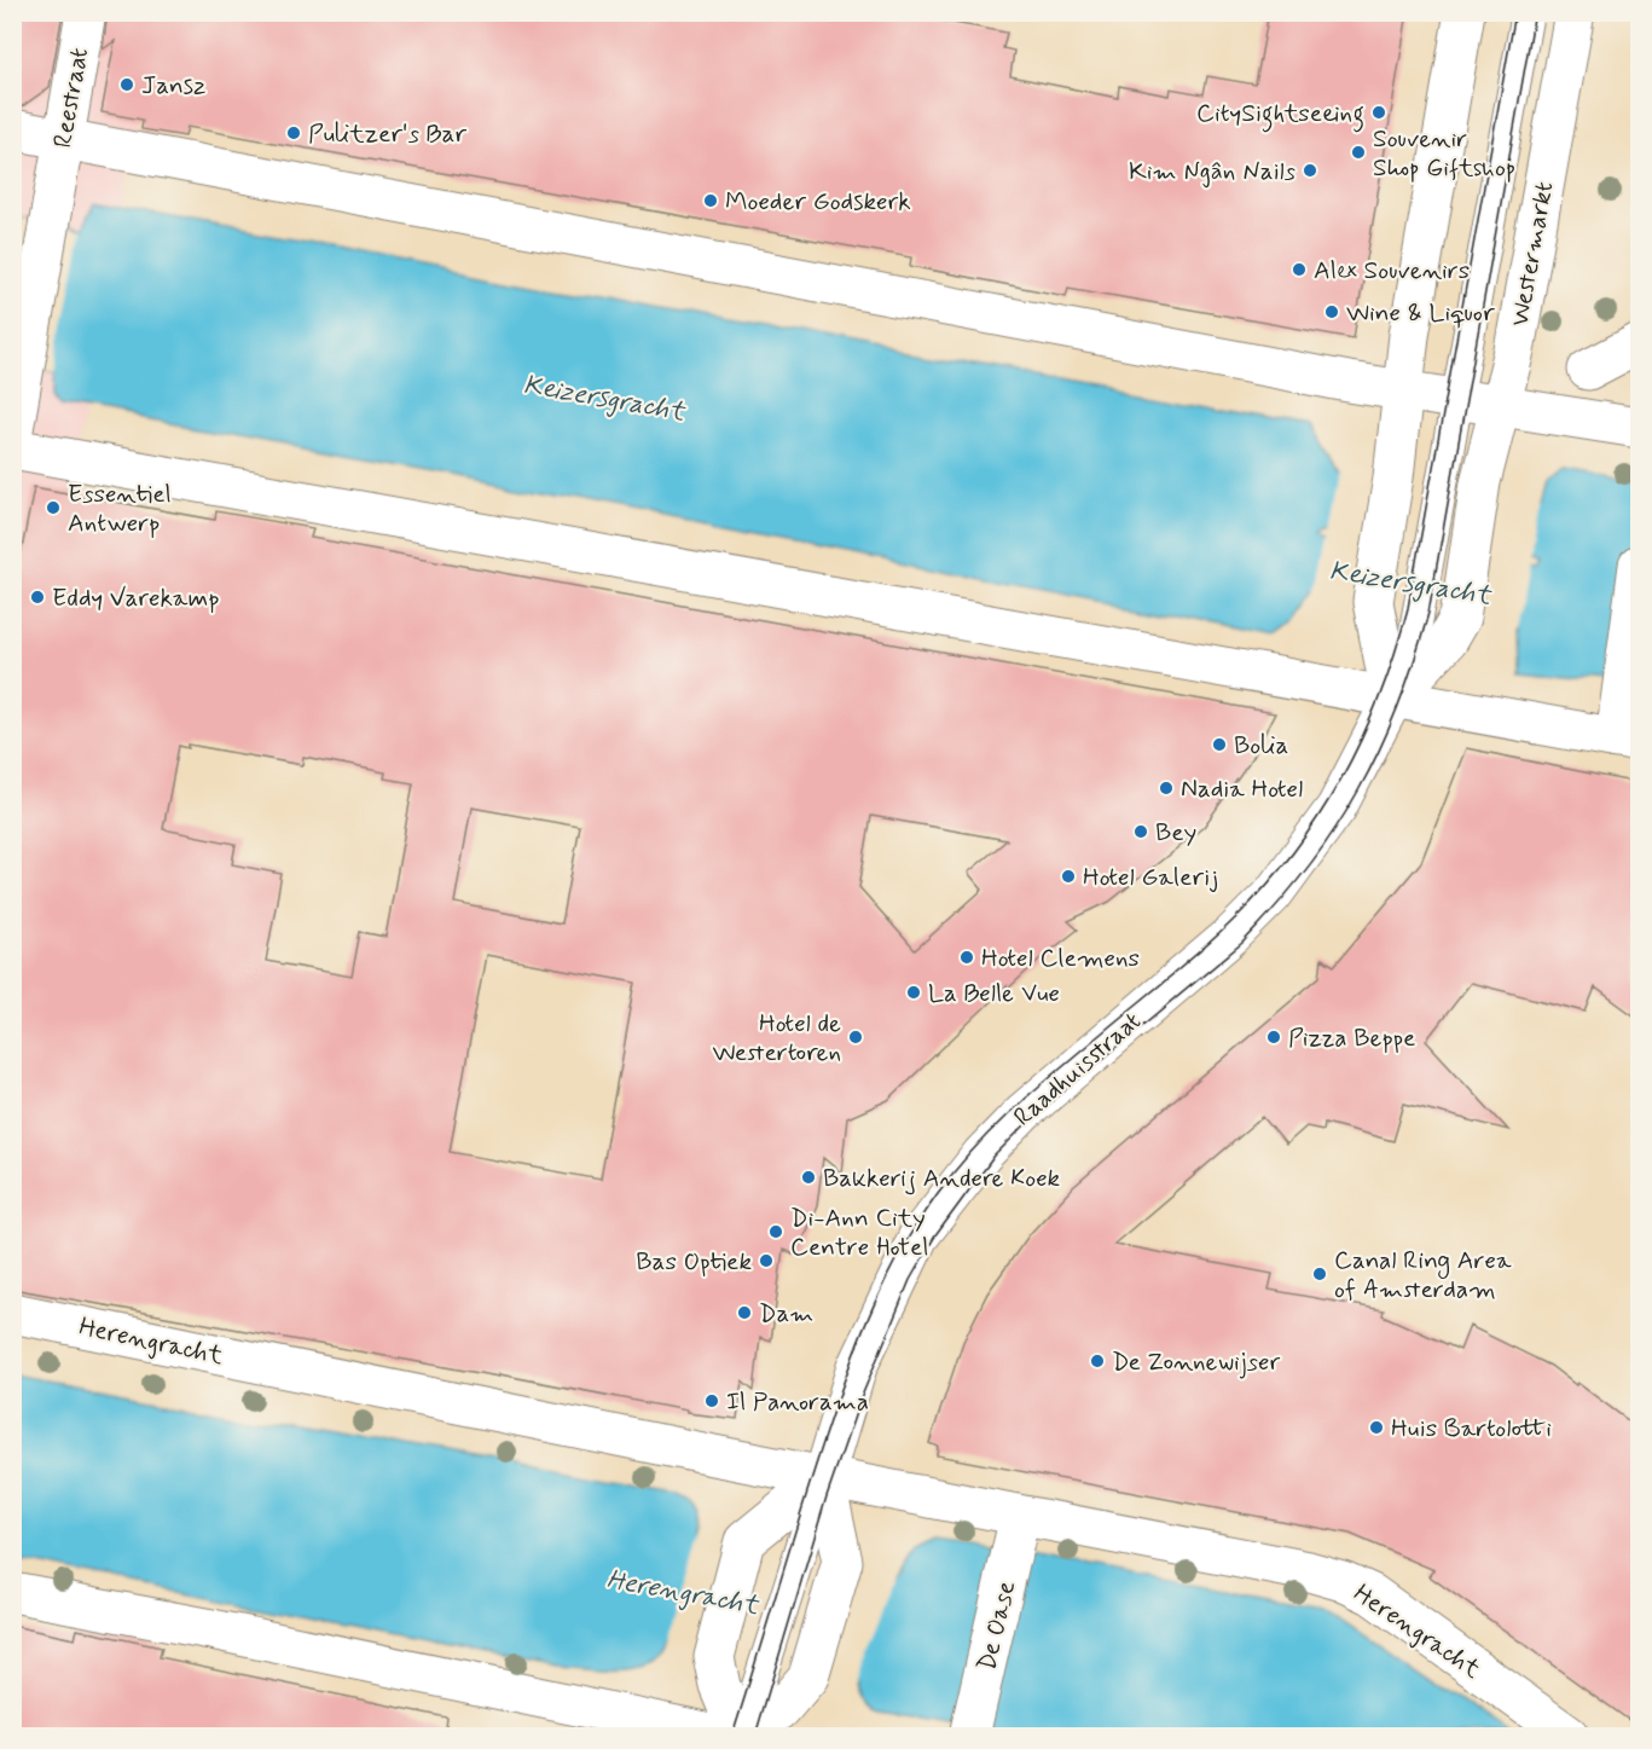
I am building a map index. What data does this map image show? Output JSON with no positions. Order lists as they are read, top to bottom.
{
  "streets": {
    "street": [
      "Reestraat",
      "Westermarkt",
      "Raadhuisstraat",
      "Herengracht",
      "De Oase"
    ]
  },
  "crossings": [
    ["Westermarkt", "Raadhuisstraat"],
    ["Raadhuisstraat", "Herengracht"],
    ["Herengracht", "De Oase"]
  ],
  "water": ["Keizersgracht", "Herengracht"],
  "places": [
    "Jansz",
    "CitySightseeing",
    "Pulitzer's Bar",
    "Souvenir Shop Giftshop",
    "Kim Ngân Nails",
    "Moeder Godskerk",
    "Alex Souvenirs",
    "Wine & Liquor",
    "Essentiel Antwerp",
    "Eddy Varekamp",
    "Bolia",
    "Nadia Hotel",
    "Bey",
    "Hotel Galerij",
    "Hotel Clemens",
    "La Belle Vue",
    "Hotel de Westertoren",
    "Pizza Beppe",
    "Bakkerij Andere Koek",
    "Di-Ann City Centre Hotel",
    "Bas Optiek",
    "Canal Ring Area of Amsterdam",
    "Dam",
    "De Zonnewijser",
    "Il Panorama",
    "Huis Bartolotti"
  ]
}
